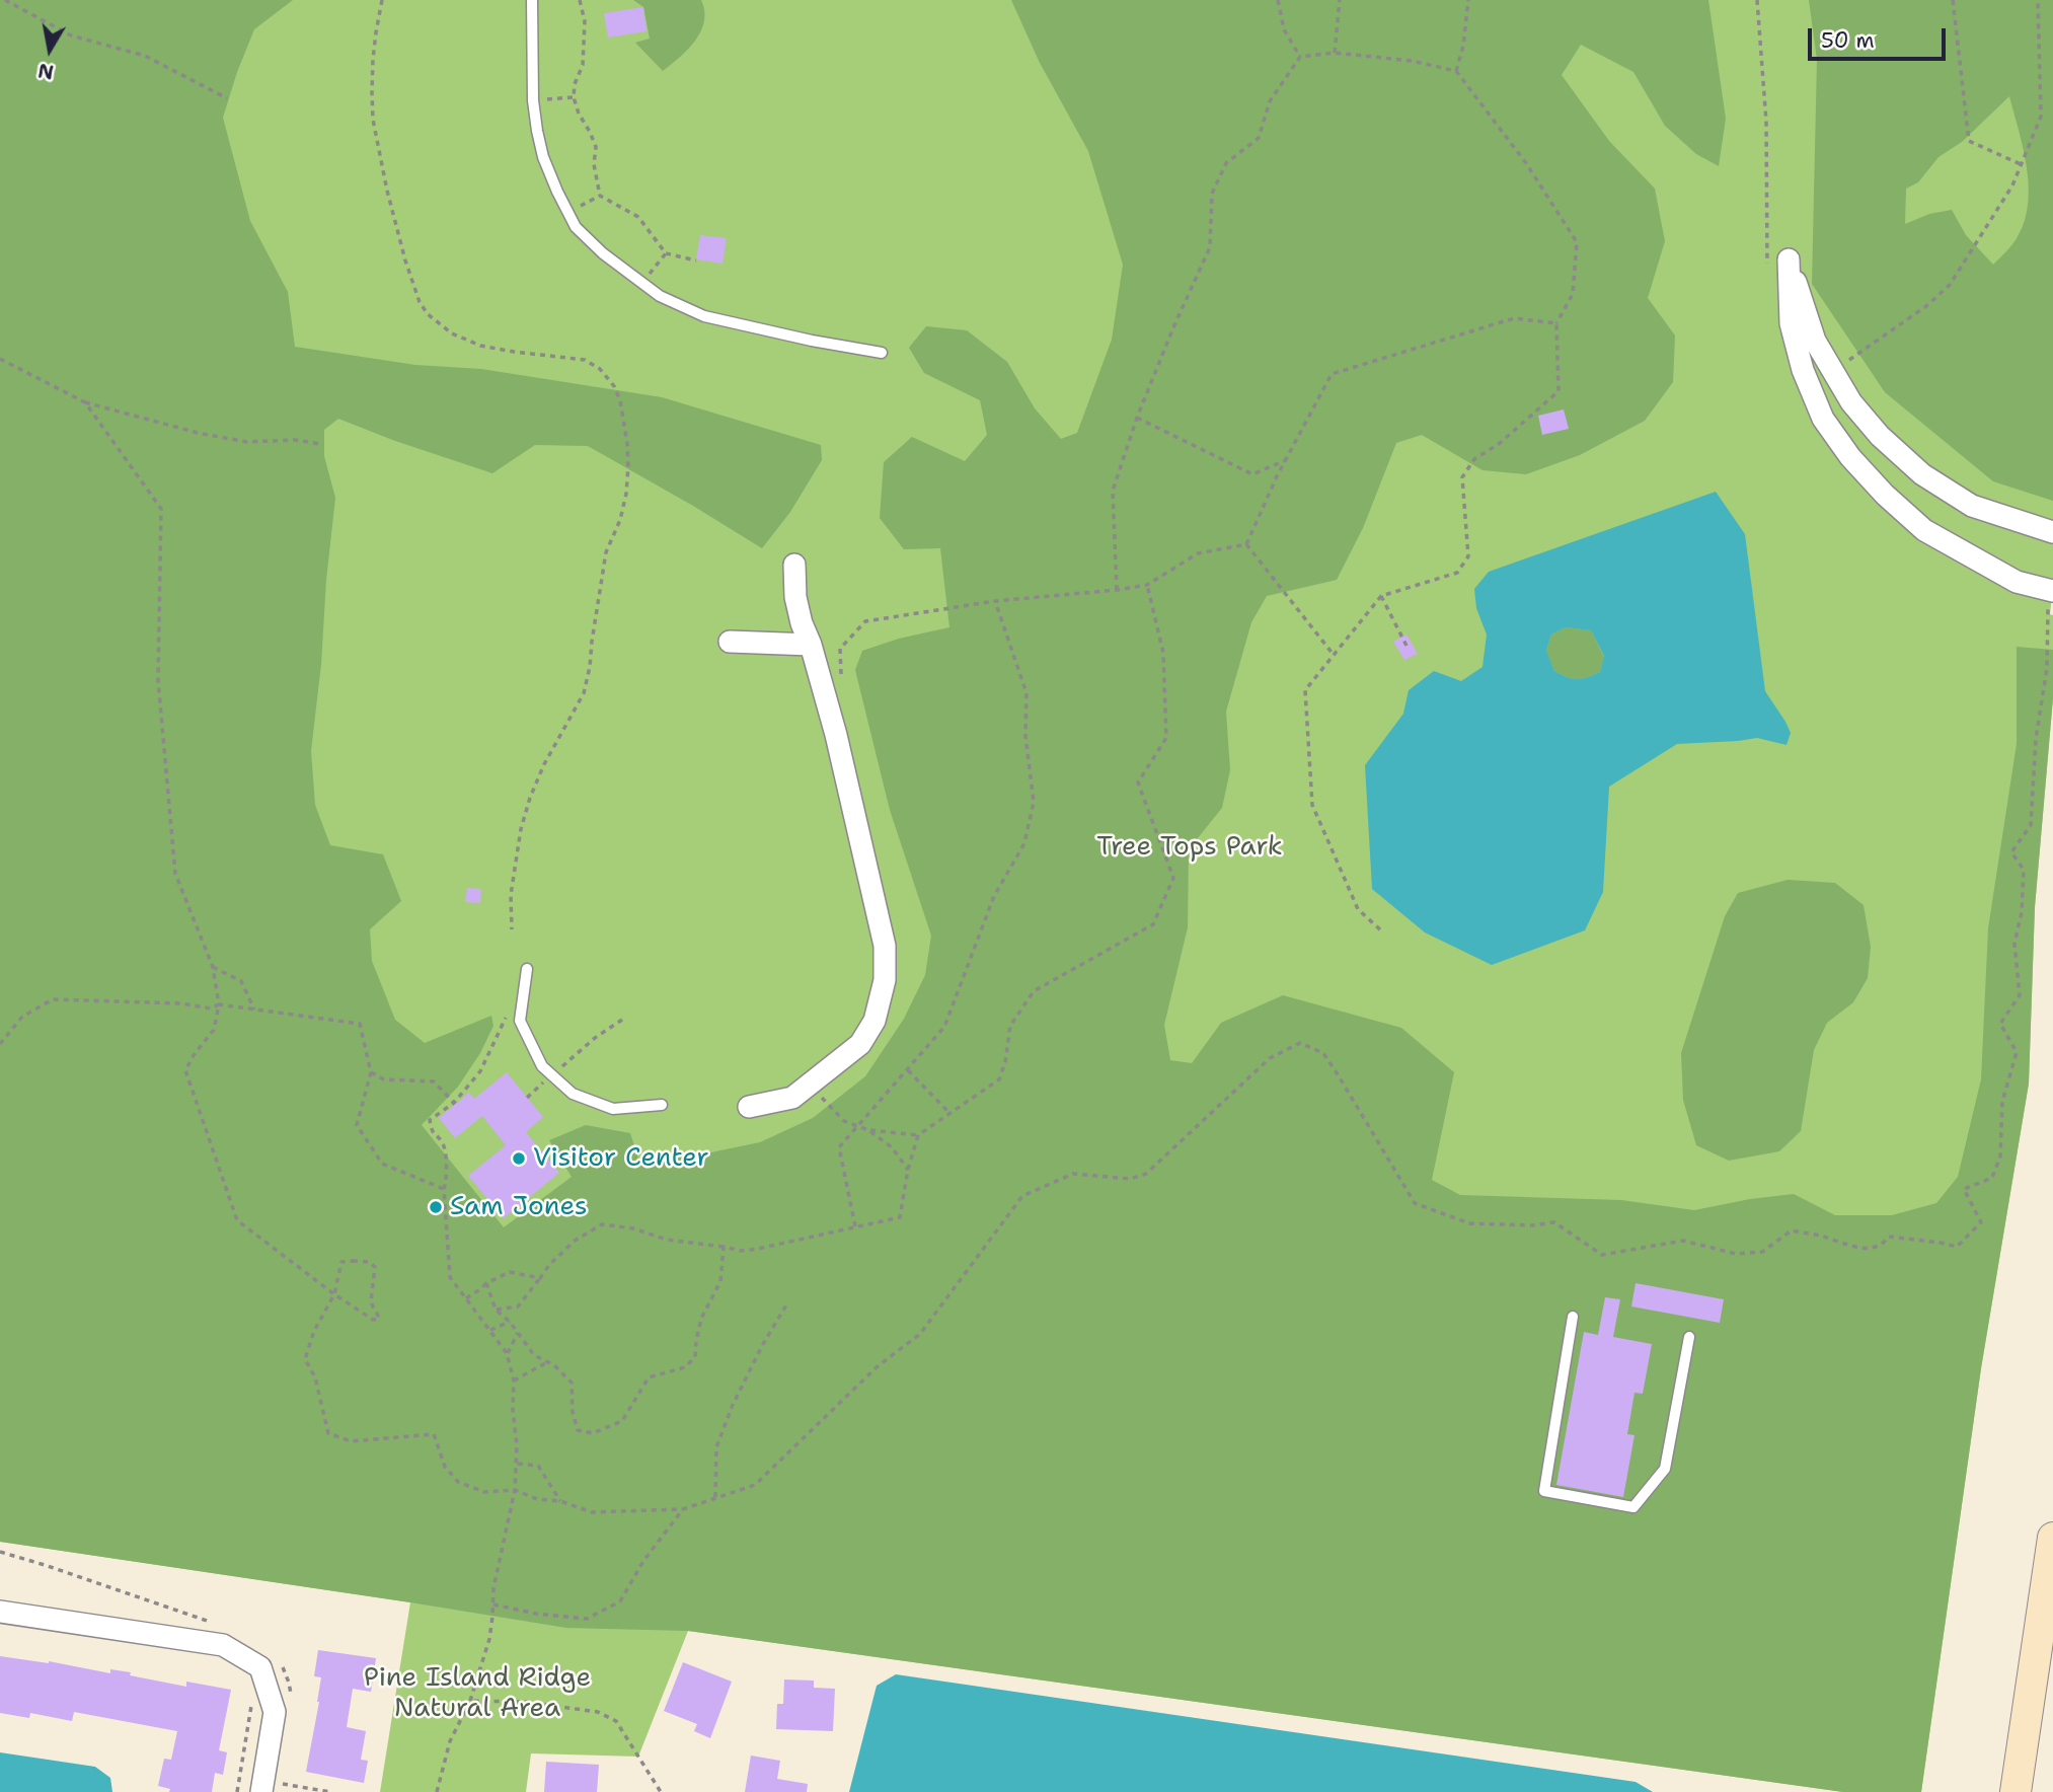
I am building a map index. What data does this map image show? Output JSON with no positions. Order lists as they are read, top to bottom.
{
  "parks": ["Tree Tops Park", "Pine Island Ridge Natural Area"],
  "places": ["Visitor Center", "Sam Jones"],
  "scale_bar": "50 m",
  "north": "bottom"
}
